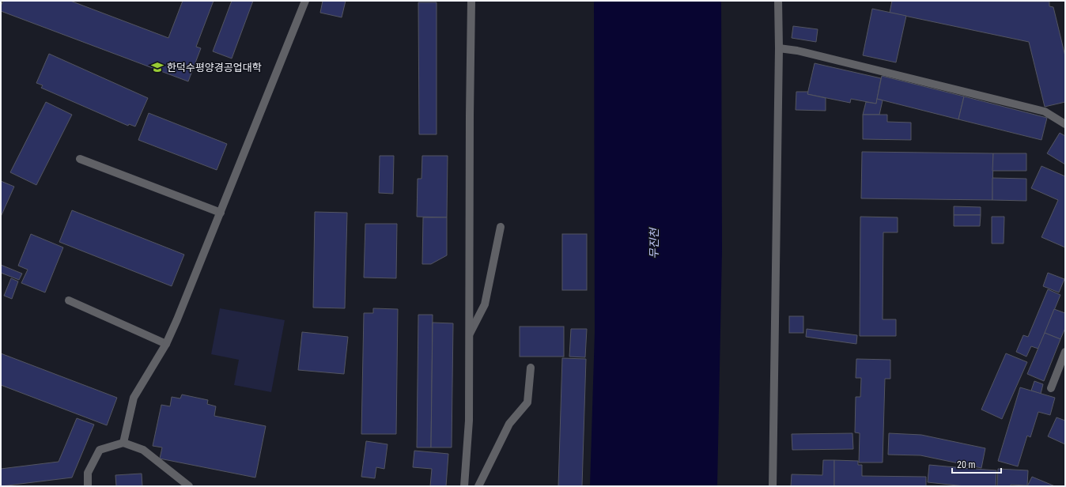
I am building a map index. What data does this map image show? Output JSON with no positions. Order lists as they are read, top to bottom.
{
  "water": ["무진천"],
  "places": {
    "school or university": ["한덕수평양경공업대학"]
  },
  "scale_bar": "20 m"
}
